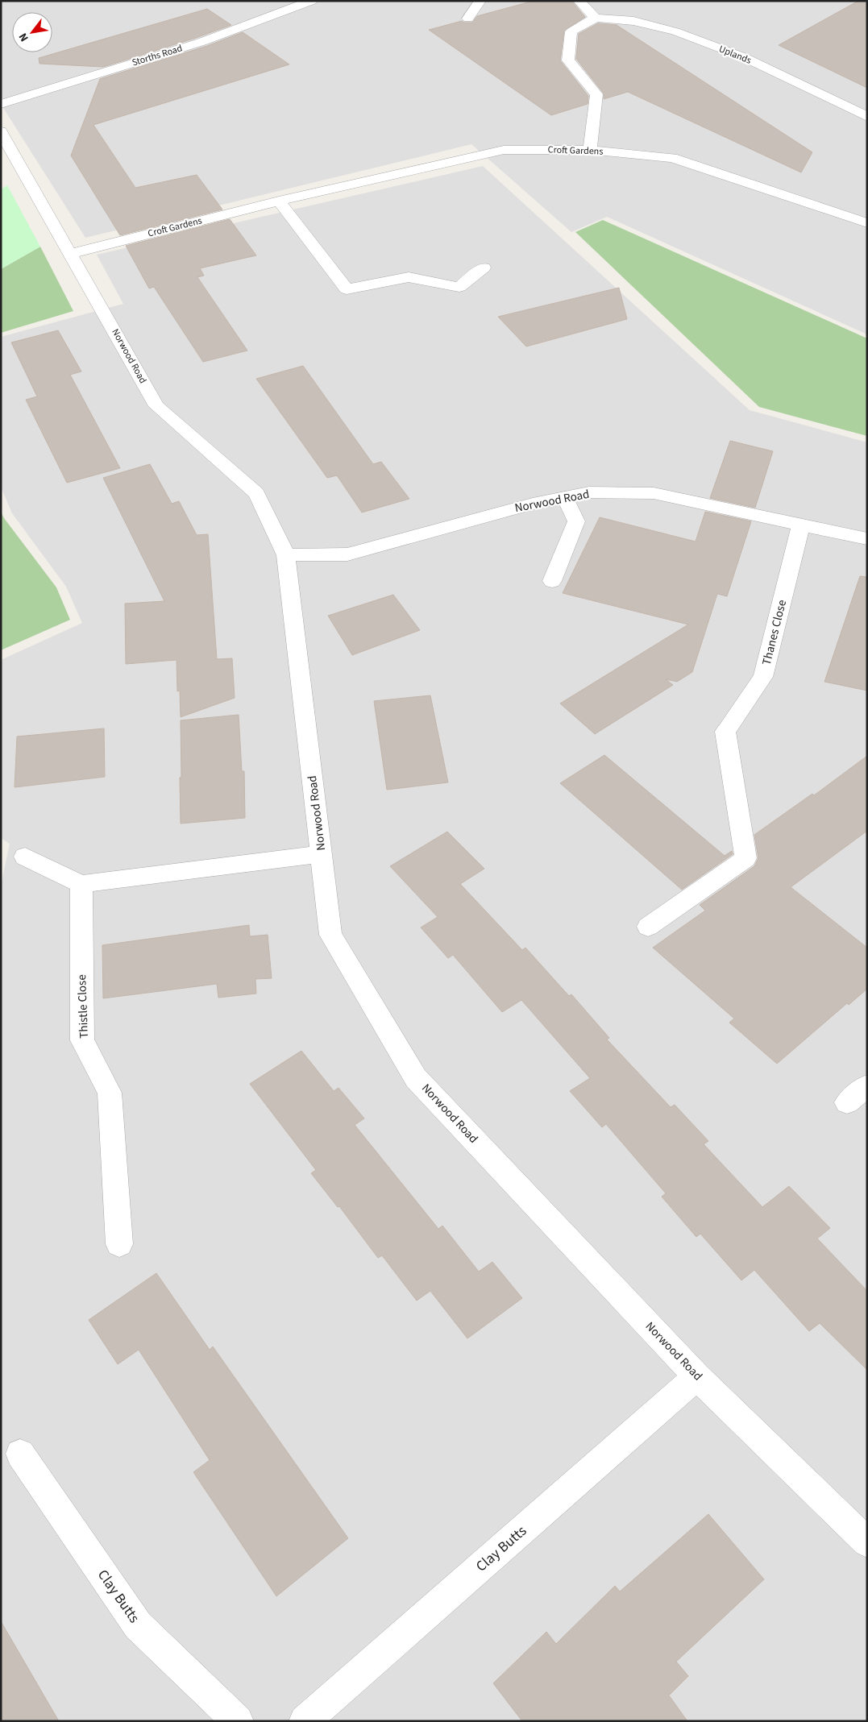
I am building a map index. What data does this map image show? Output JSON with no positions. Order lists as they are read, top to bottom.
{
  "streets": {
    "street": [
      "Uplands",
      "Storths Road",
      "Croft Gardens",
      "Norwood Road",
      "Thanes Close",
      "Thistle Close",
      "Clay Butts"
    ]
  },
  "crossings": [
    ["Croft Gardens", "Norwood Road"],
    ["Norwood Road", "Thanes Close"],
    ["Norwood Road", "Clay Butts"]
  ],
  "north": "bottom left"
}
